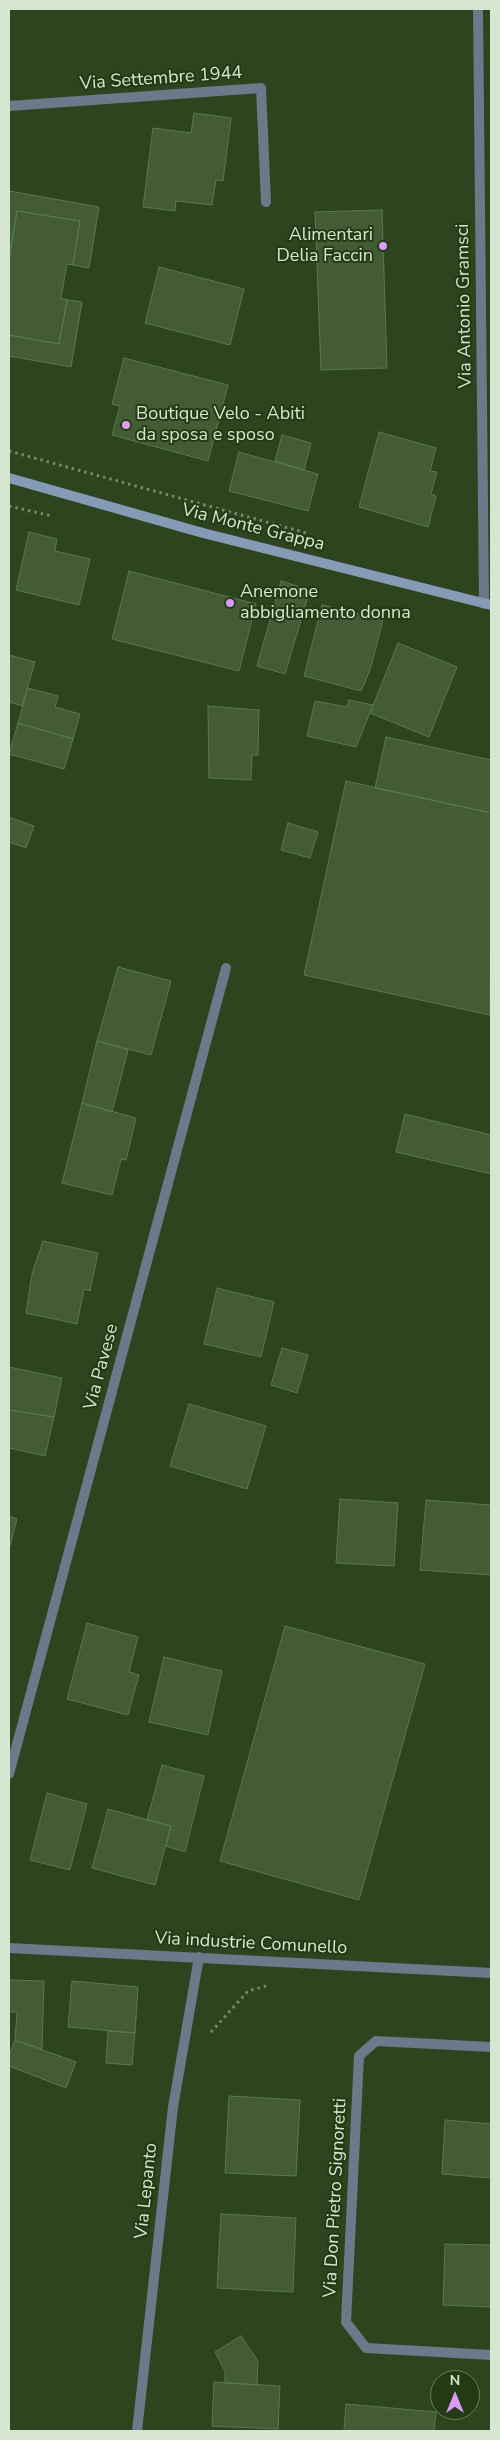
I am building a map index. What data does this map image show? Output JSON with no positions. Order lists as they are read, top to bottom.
{
  "streets": {
    "main road": ["Via Monte Grappa"],
    "street": [
      "Via Settembre 1944",
      "Via Antonio Gramsci",
      "Via Pavese",
      "Via industrie Comunello",
      "Via Lepanto",
      "Via Don Pietro Signoretti"
    ]
  },
  "crossings": [
    ["Via Antonio Gramsci", "Via Monte Grappa"],
    ["Via industrie Comunello", "Via Lepanto"]
  ],
  "places": ["Alimentari Delia Faccin", "Boutique Velo - Abiti da sposa e sposo", "Anemone abbigliamento donna"],
  "north": "top"
}
